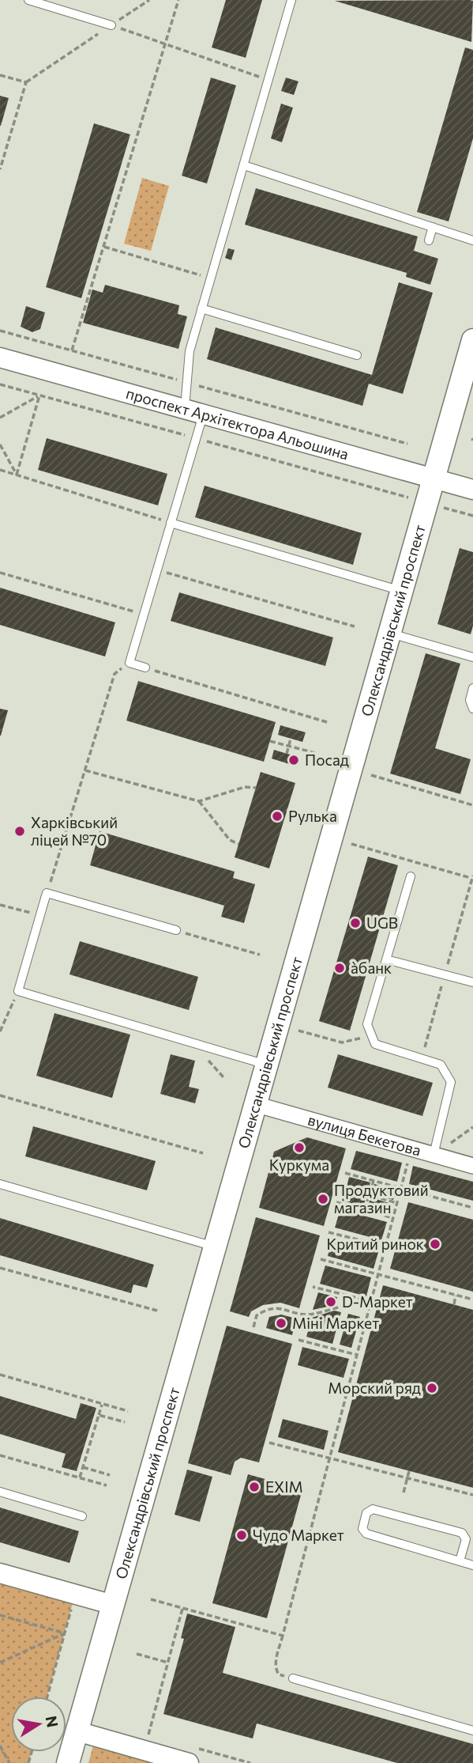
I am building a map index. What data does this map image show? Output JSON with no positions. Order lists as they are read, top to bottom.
{
  "streets": {
    "main road": ["Олександрівський проспект"],
    "street": ["проспект Архітектора Альошина", "вулиця Бекетова"]
  },
  "crossings": [
    ["проспект Архітектора Альошина", "Олександрівський проспект"],
    ["Олександрівський проспект", "вулиця Бекетова"]
  ],
  "places": [
    "Посад",
    "Рулька",
    "Харківський ліцей №70",
    "UGB",
    "а̀банк",
    "Куркума",
    "Продуктовий магазин",
    "Критий ринок",
    "D-Mаркет",
    "Міні Маркет",
    "Морский ряд",
    "EXIM",
    "Чудо Маркет"
  ],
  "north": "right"
}
